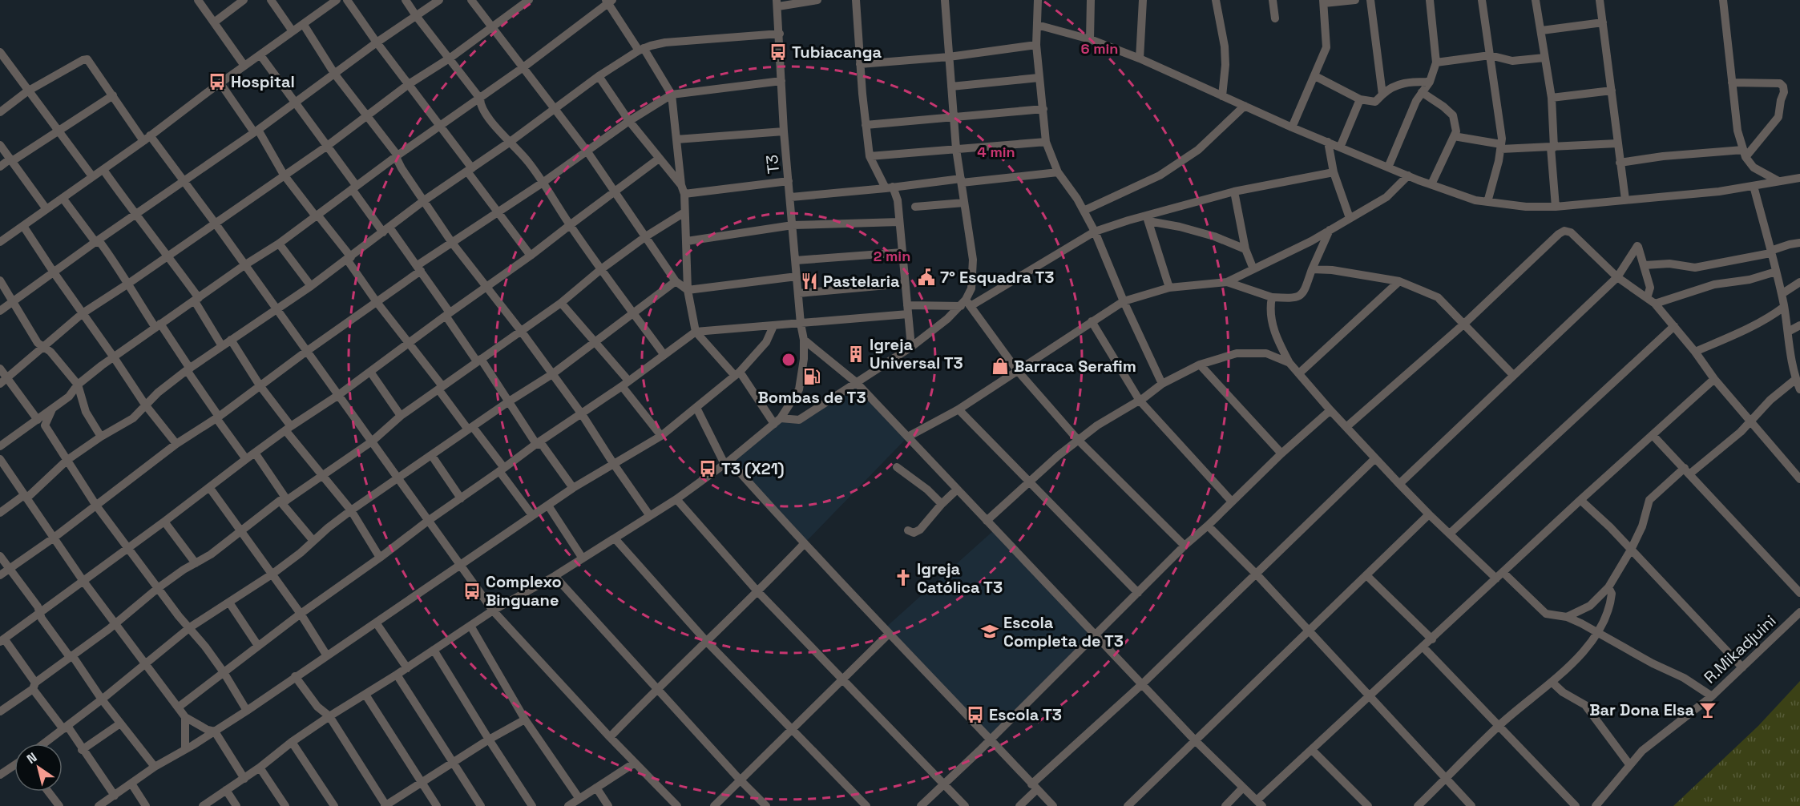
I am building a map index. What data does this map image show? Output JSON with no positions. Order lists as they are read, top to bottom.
{
  "streets": {
    "street": ["T3", "R.Mikadjuini"]
  },
  "places": {
    "bus stop": [
      "Tubiacanga",
      "Hospital",
      "T3 (X21)",
      "Complexo Binguane",
      "Escola T3"
    ],
    "public building": ["7° Esquadra T3"],
    "restaurant": ["Pastelaria"],
    "building": ["Igreja Universal T3"],
    "shop": ["Barraca Serafim"],
    "fuel station": ["Bombas de T3"],
    "church": ["Igreja Católica T3"],
    "school or university": ["Escola Completa de T3"],
    "bar": ["Bar Dona Elsa"]
  },
  "north": "top left",
  "rings": ["6 min", "4 min", "2 min"]
}
